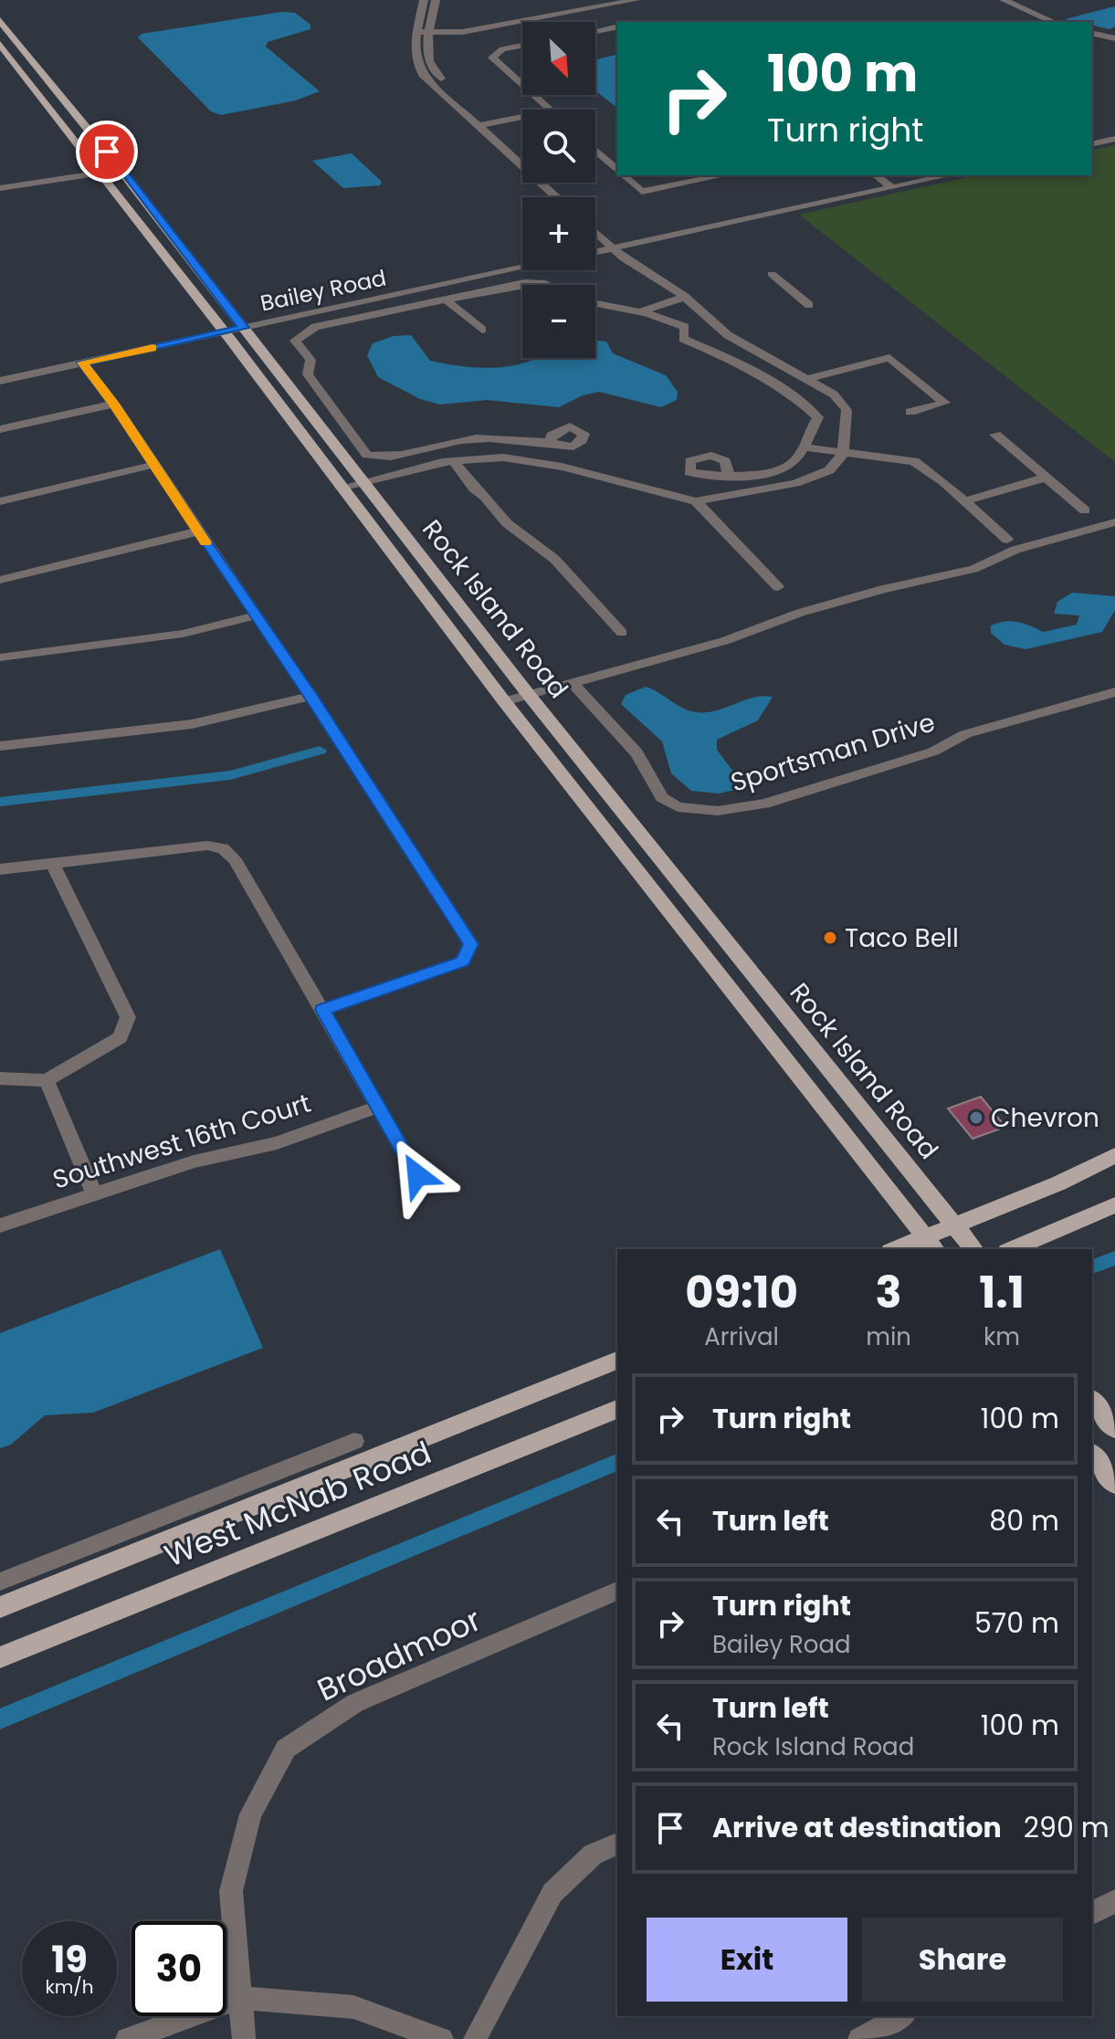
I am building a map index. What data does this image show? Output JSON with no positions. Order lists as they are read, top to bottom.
{
  "streets": {
    "main road": ["Rock Island Road", "West McNab Road"],
    "street": [
      "Bailey Road",
      "Sportsman Drive",
      "Southwest 16th Court",
      "Broadmoor"
    ]
  },
  "crossings": [
    ["Bailey Road", "Rock Island Road"]
  ],
  "places": ["Taco Bell", "Chevron"],
  "north": "bottom right",
  "page": {
    "map_buttons": ["+", "−"],
    "turn": ["100 m", "Turn right"],
    "eta": [
      "09:10",
      "Arrival",
      "3",
      "min",
      "1.1",
      "km"
    ],
    "list": [
      {
        "name": "Turn right",
        "value": "100 m"
      },
      {
        "name": "Turn left",
        "value": "80 m"
      },
      {
        "name": "Turn right",
        "note": "Bailey Road",
        "value": "570 m"
      },
      {
        "name": "Turn left",
        "note": "Rock Island Road",
        "value": "100 m"
      },
      {
        "name": "Arrive at destination",
        "value": "290 m"
      }
    ],
    "buttons": ["Exit", "Share"],
    "speed": "19 km/h",
    "limit": "30"
  }
}
